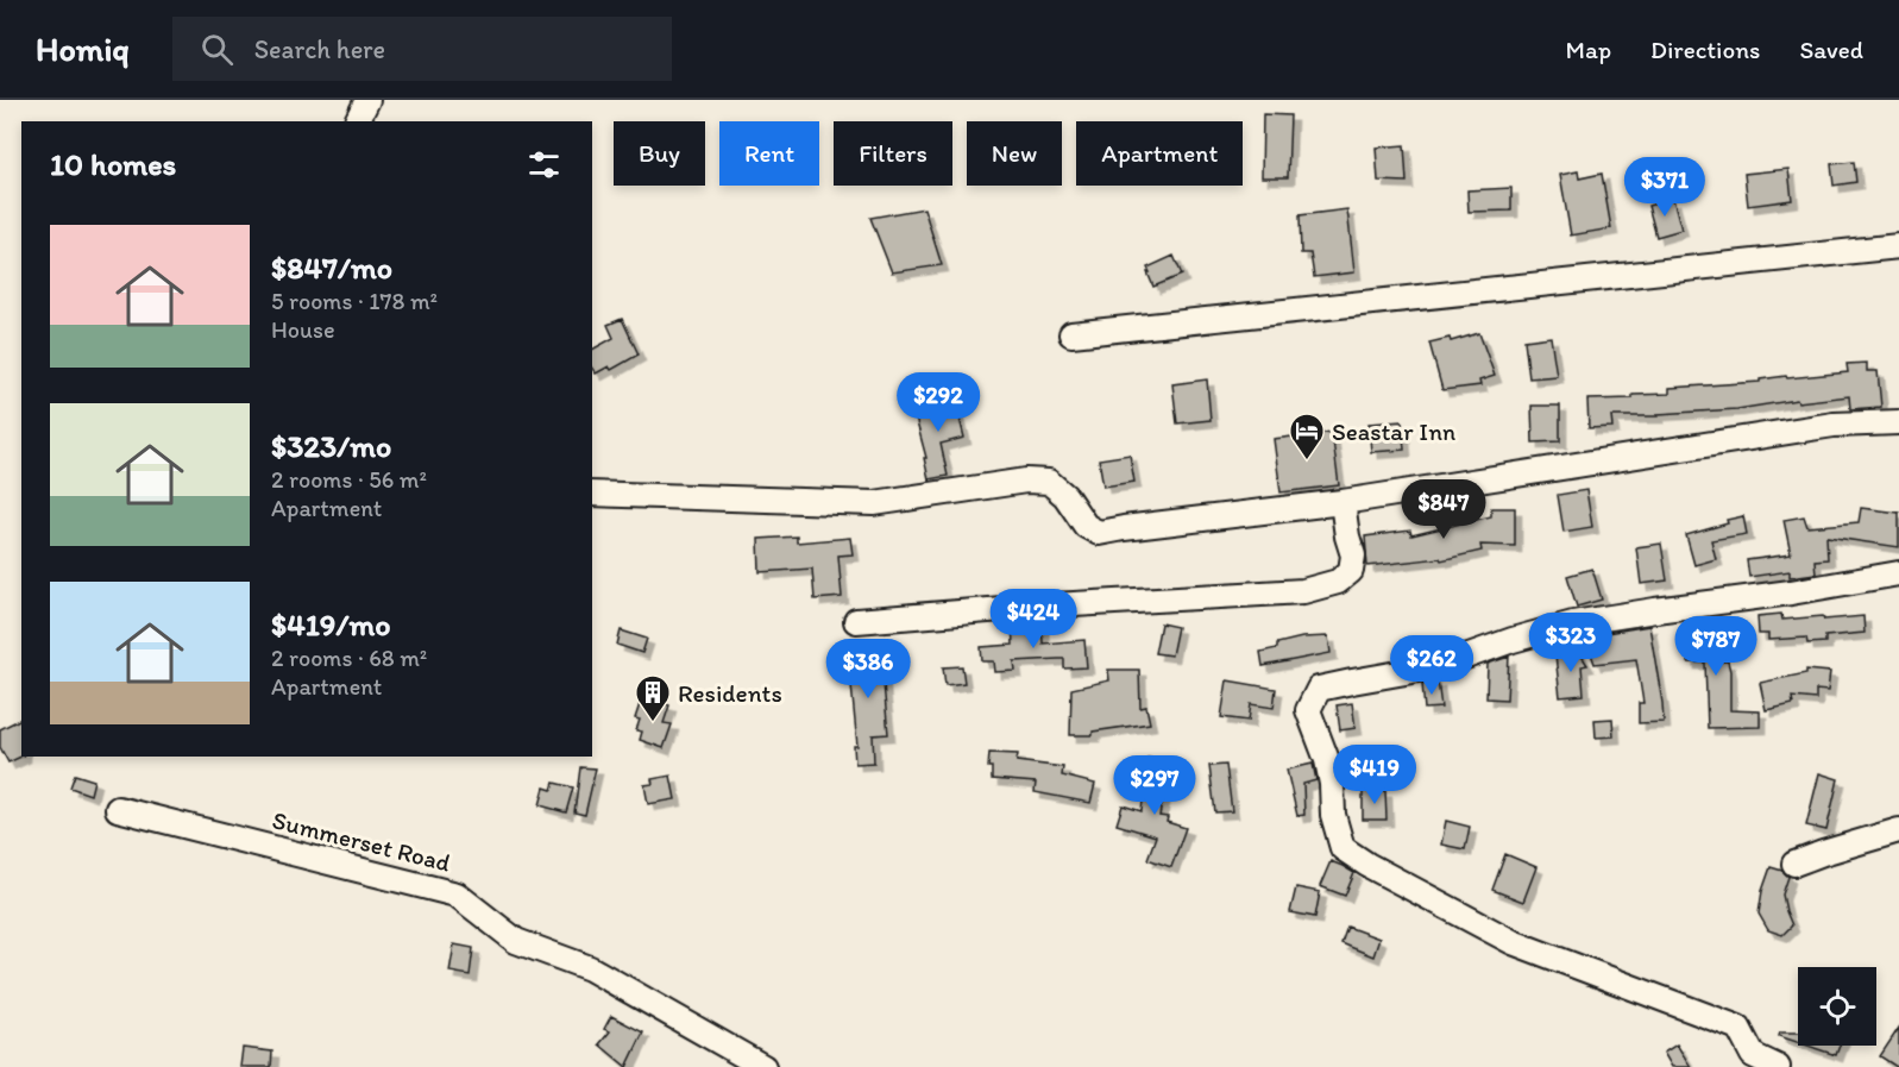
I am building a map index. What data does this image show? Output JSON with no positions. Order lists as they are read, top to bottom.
{
  "streets": {
    "street": ["Summerset Road"]
  },
  "places": {
    "hotel": ["Seastar Inn"],
    "building": ["Residents"]
  },
  "page": {
    "header": "Homiq",
    "search": "Search here",
    "nav": ["Map", "Directions", "Saved"],
    "chip": [
      "Buy",
      "Rent",
      "Filters",
      "New",
      "Apartment"
    ],
    "heading": "10 homes",
    "price": [
      "$371",
      "$292",
      "$847",
      "$424",
      "$323",
      "$787",
      "$262",
      "$386",
      "$419",
      "$297"
    ],
    "list": [
      {
        "name": "$847/mo",
        "note": "5 rooms · 178 m² · House"
      },
      {
        "name": "$323/mo",
        "note": "2 rooms · 56 m² · Apartment"
      },
      {
        "name": "$419/mo",
        "note": "2 rooms · 68 m² · Apartment"
      }
    ]
  }
}
